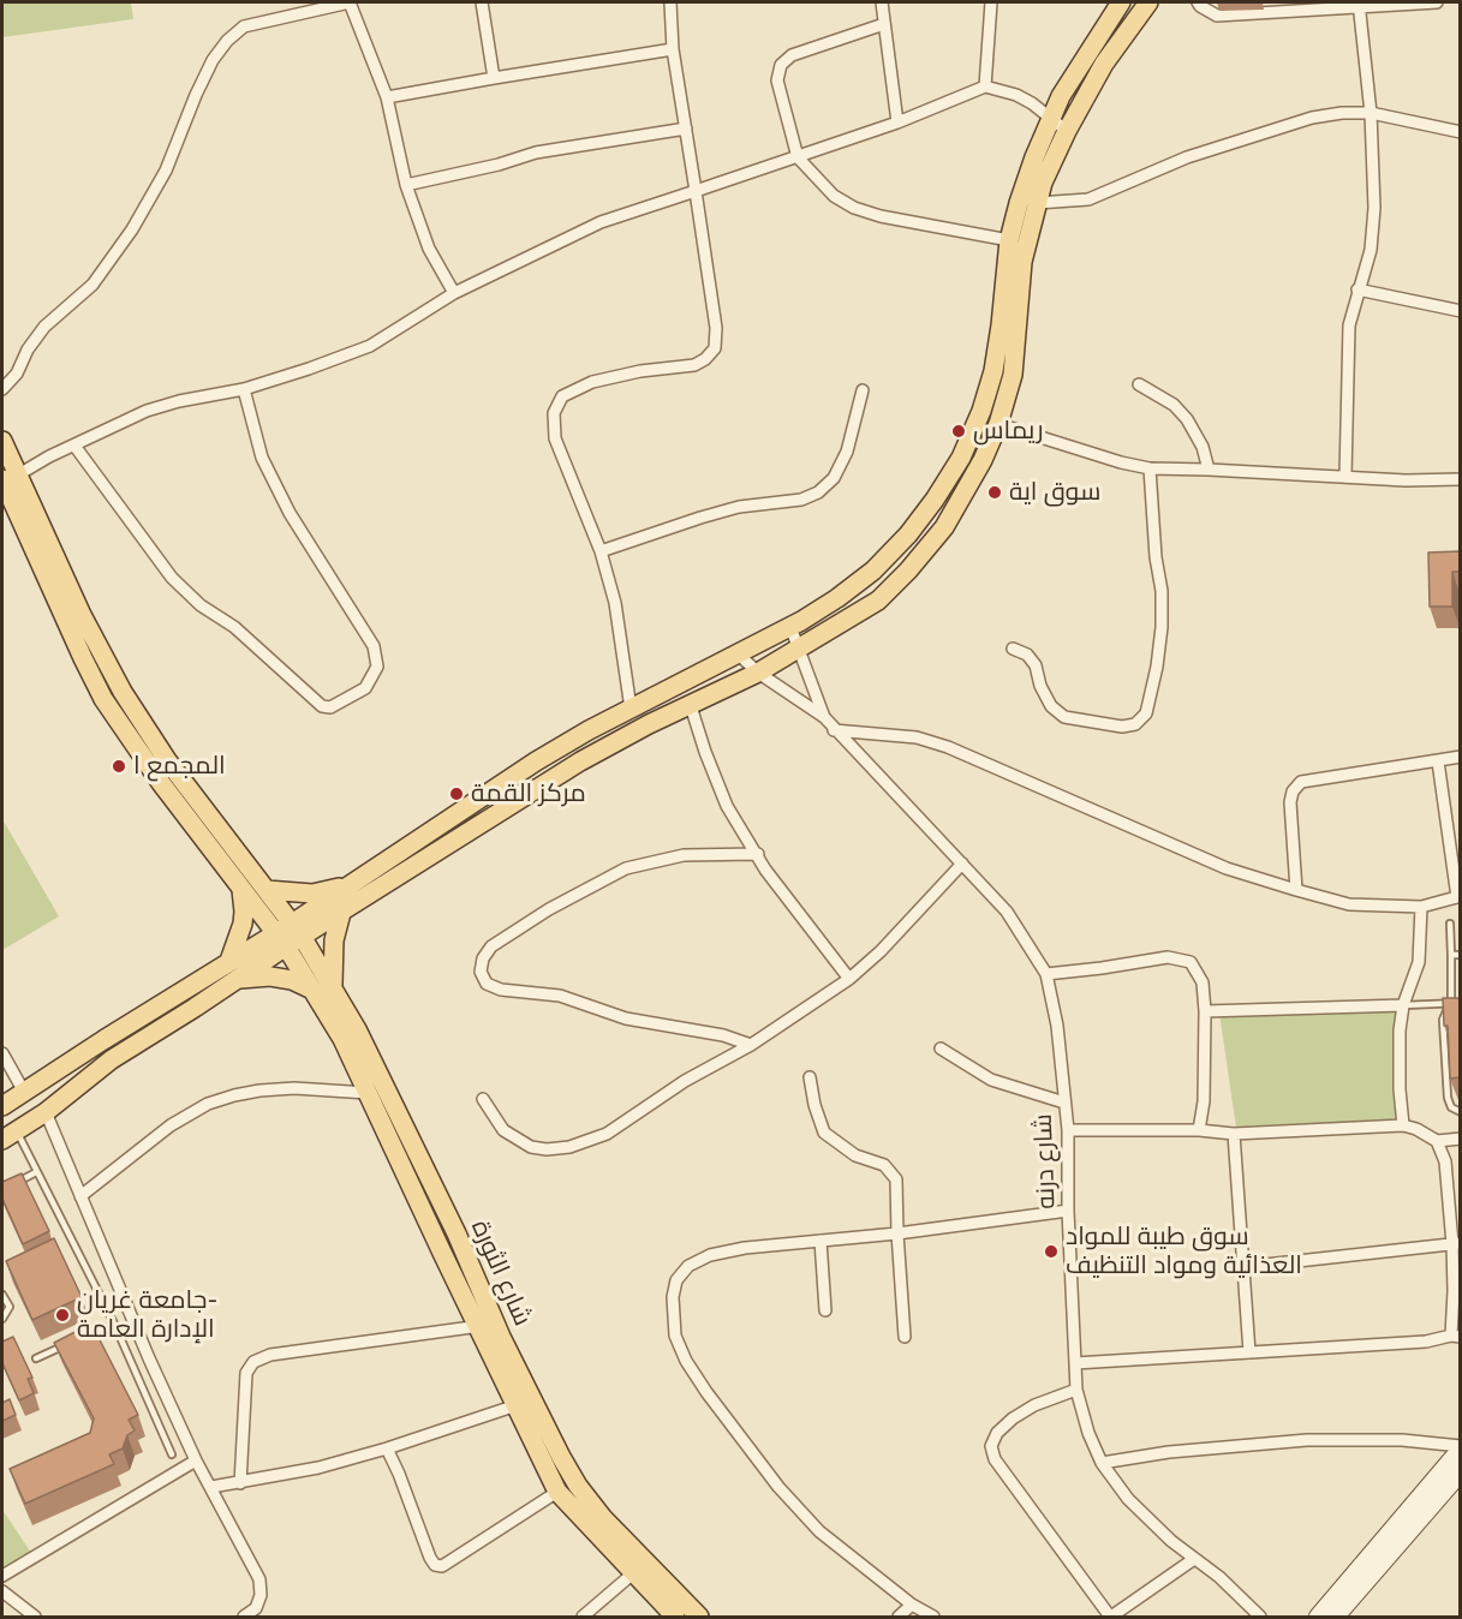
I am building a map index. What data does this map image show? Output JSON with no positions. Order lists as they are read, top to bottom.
{
  "streets": {
    "main road": ["شارع الثورة"],
    "street": ["شارع درنه"]
  },
  "places": [
    "ريماس",
    "سوق اية",
    "المجمع ا",
    "مركز القمة",
    "سوق طيبة للمواد العذائية ومواد التنظيف",
    "جامعة غريان- الإدارة العامة"
  ]
}
